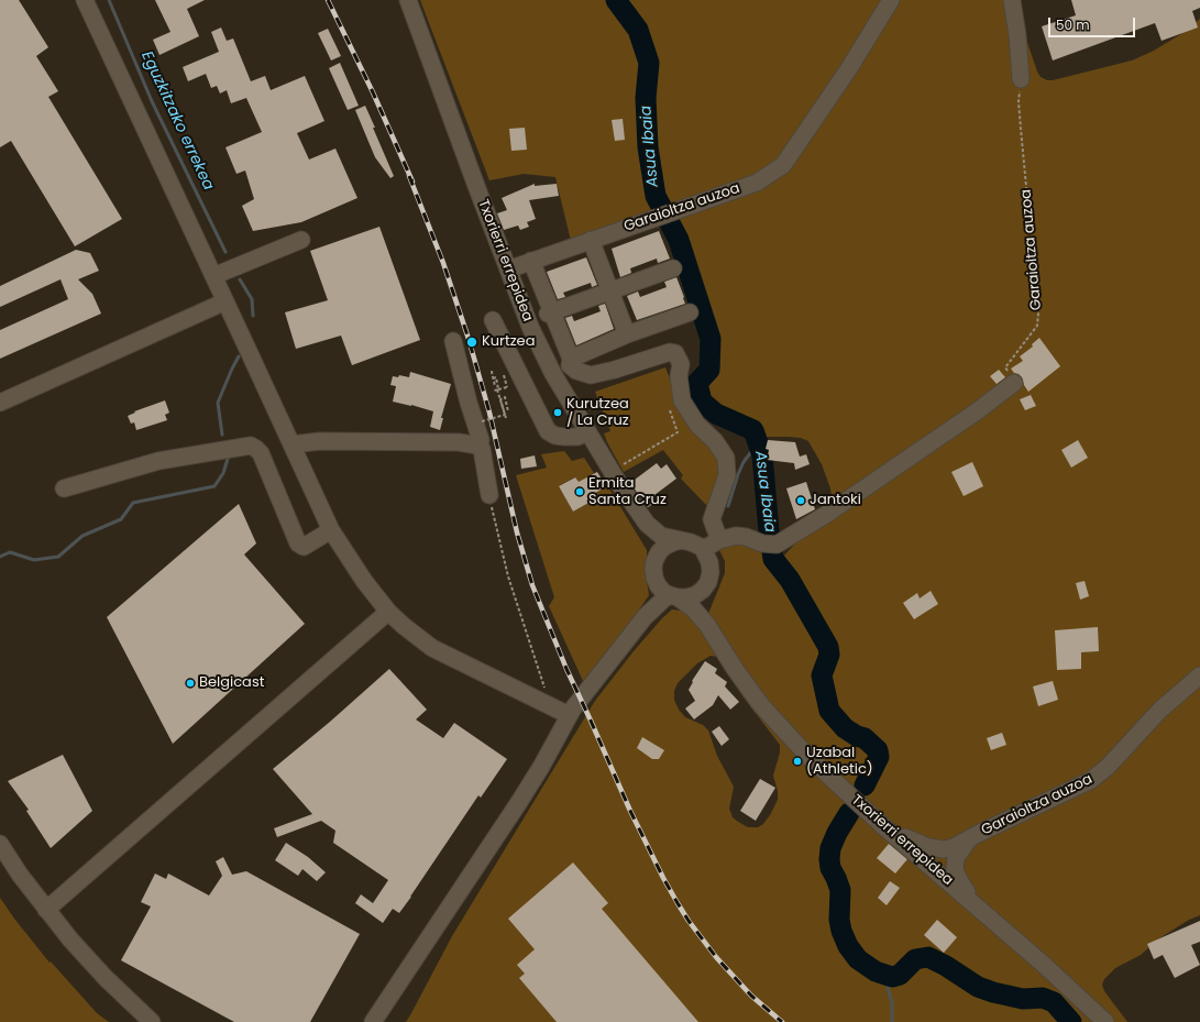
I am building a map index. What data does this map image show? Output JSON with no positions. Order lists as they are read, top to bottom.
{
  "streets": {
    "street": ["Garaioltza auzoa", "Txorierri errepidea"]
  },
  "crossings": [
    ["Garaioltza auzoa", "Txorierri errepidea"]
  ],
  "water": ["Eguzkitzako errekea", "Asua Ibaia"],
  "places": [
    "Kurtzea",
    "Kurutzea / La Cruz",
    "Ermita Santa Cruz",
    "Jantoki",
    "Belgicast",
    "Uzabal (Athletic)"
  ],
  "scale_bar": "50 m"
}
